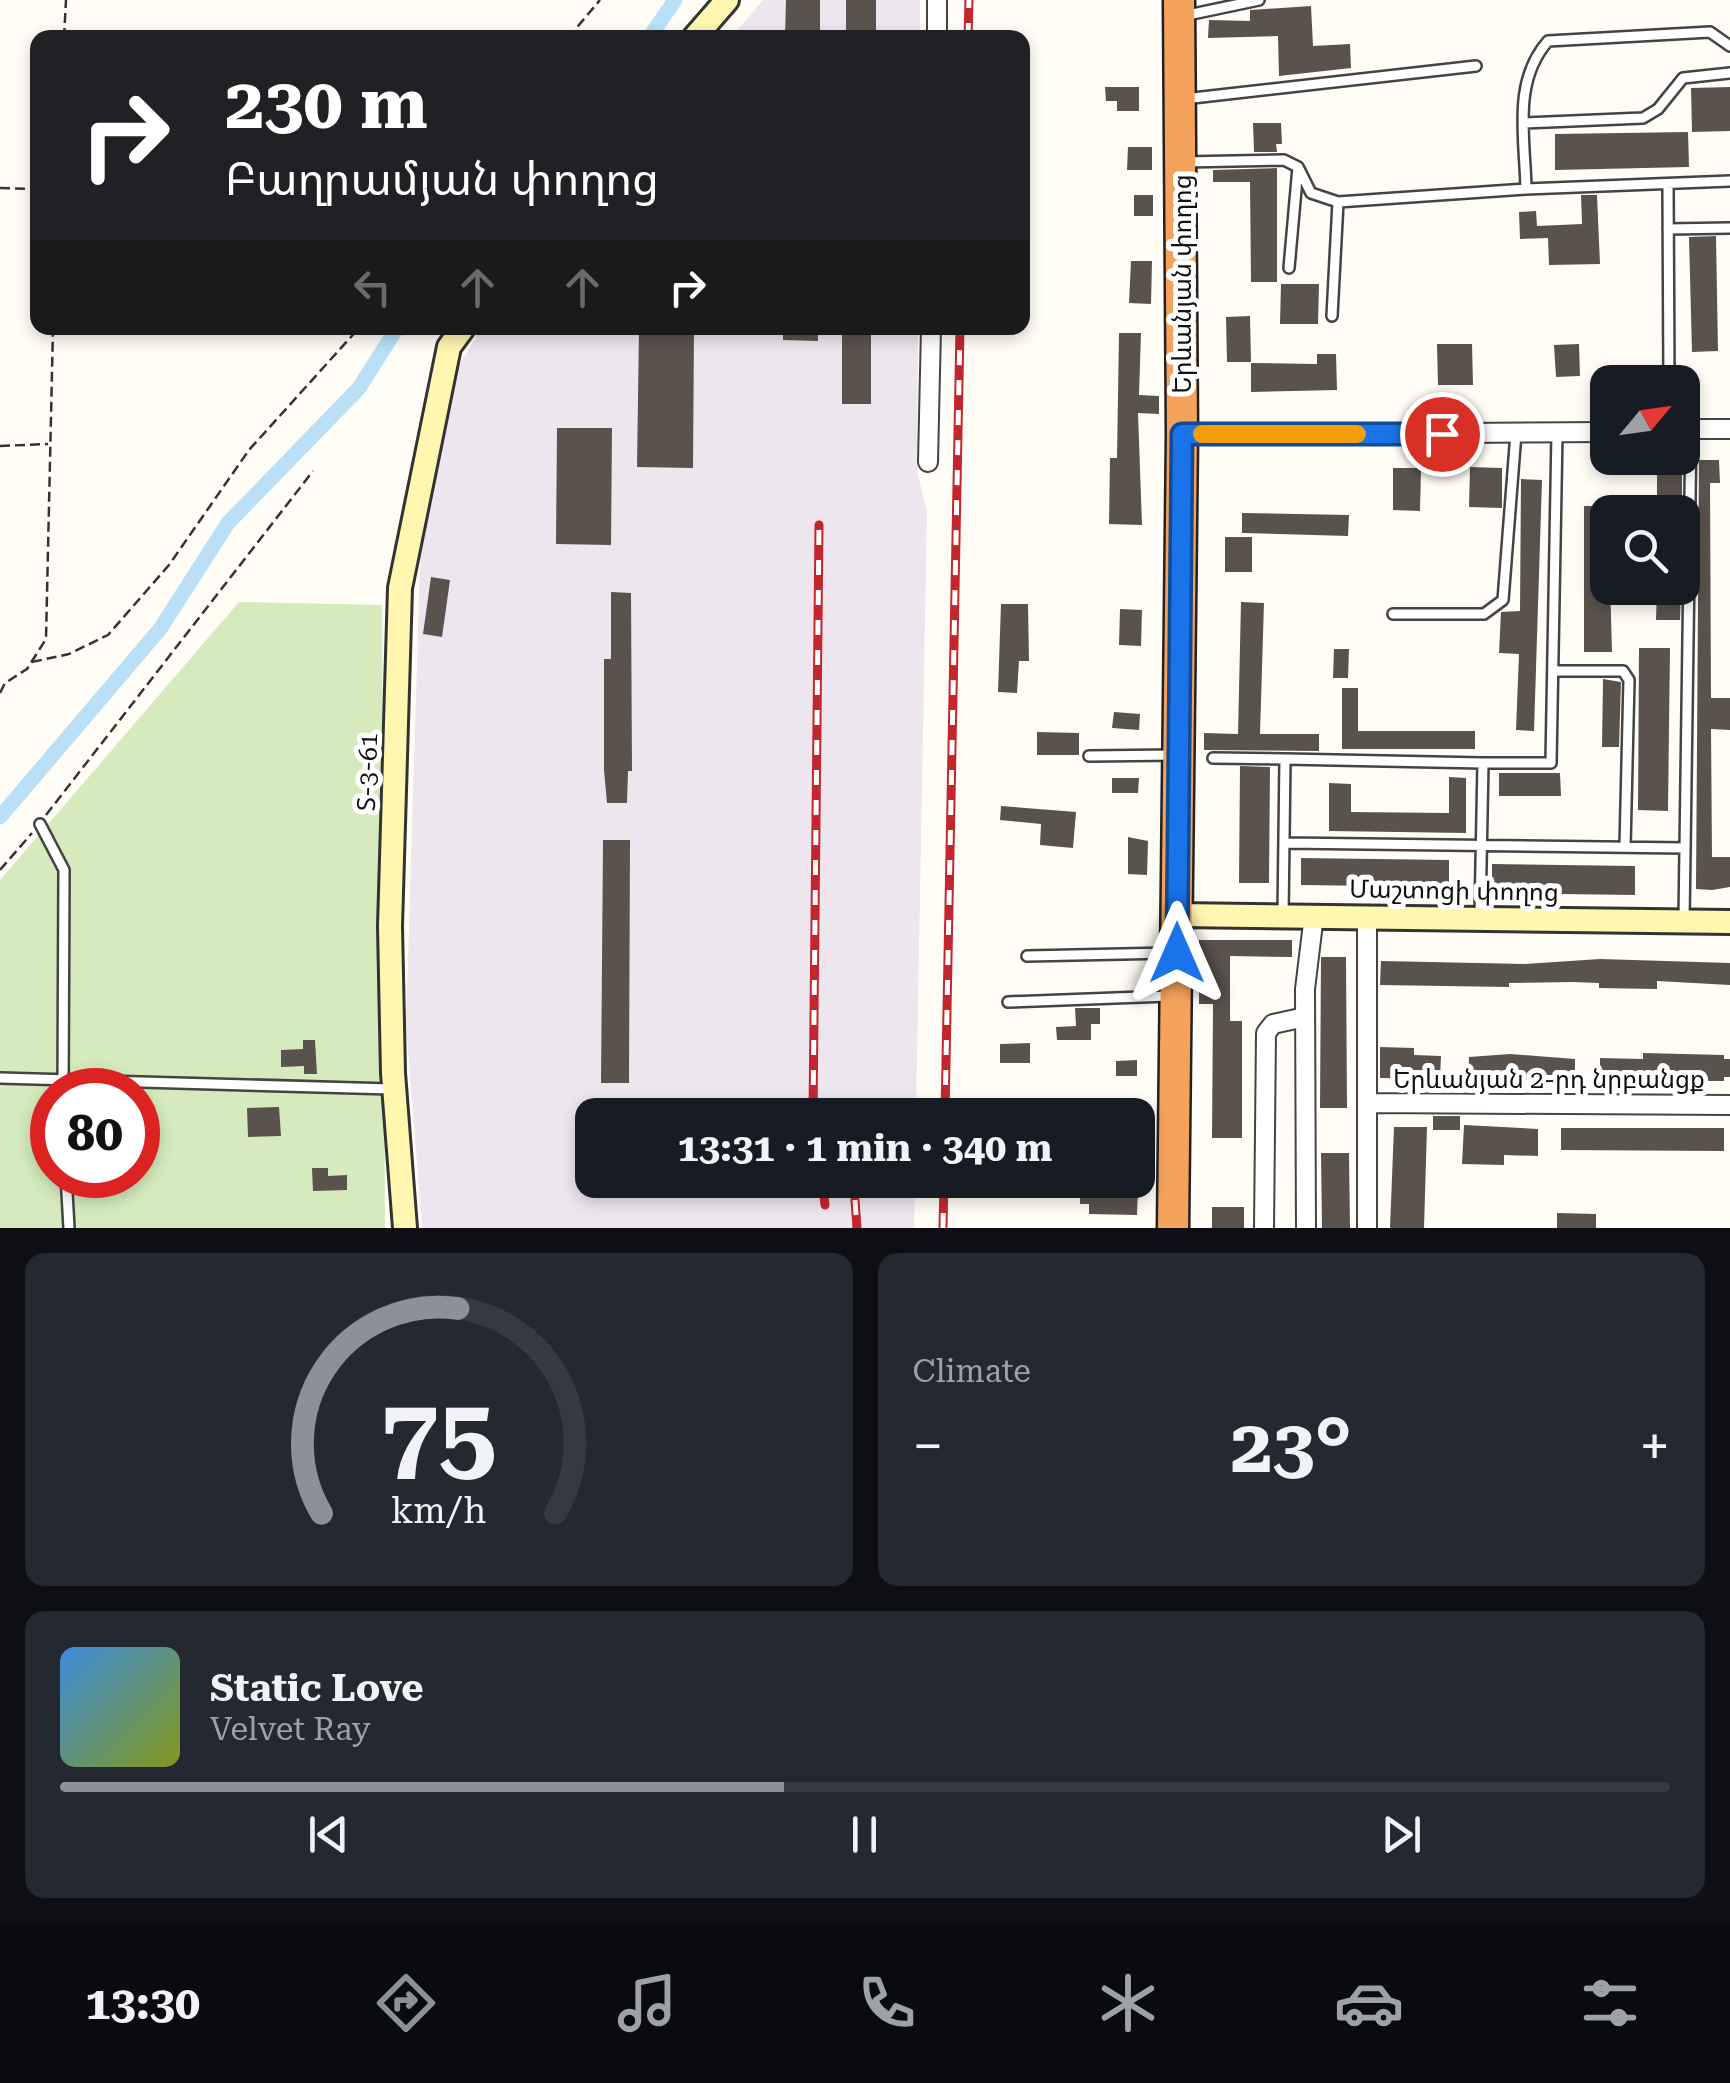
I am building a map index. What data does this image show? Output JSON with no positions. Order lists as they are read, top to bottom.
{
  "streets": {
    "highway": ["Երևանյան փողոց"],
    "street": ["Տ-3-61", "Մաշտոցի փողոց", "Երևանյան 2-րդ նրբանցք"]
  },
  "crossings": [
    ["Երևանյան փողոց", "Մաշտոցի փողոց"]
  ],
  "north": "top right",
  "page": {
    "turn": ["230 m", "Բաղրամյան փողոց"],
    "limit": "80",
    "trip": "13:31 · 1 min · 340 m",
    "tile": "Climate",
    "heat": ["−", "23°", "+"],
    "song": ["Static Love", "Velvet Ray"],
    "tabs": "13:30",
    "gauge": ["75", "km/h"]
  }
}
